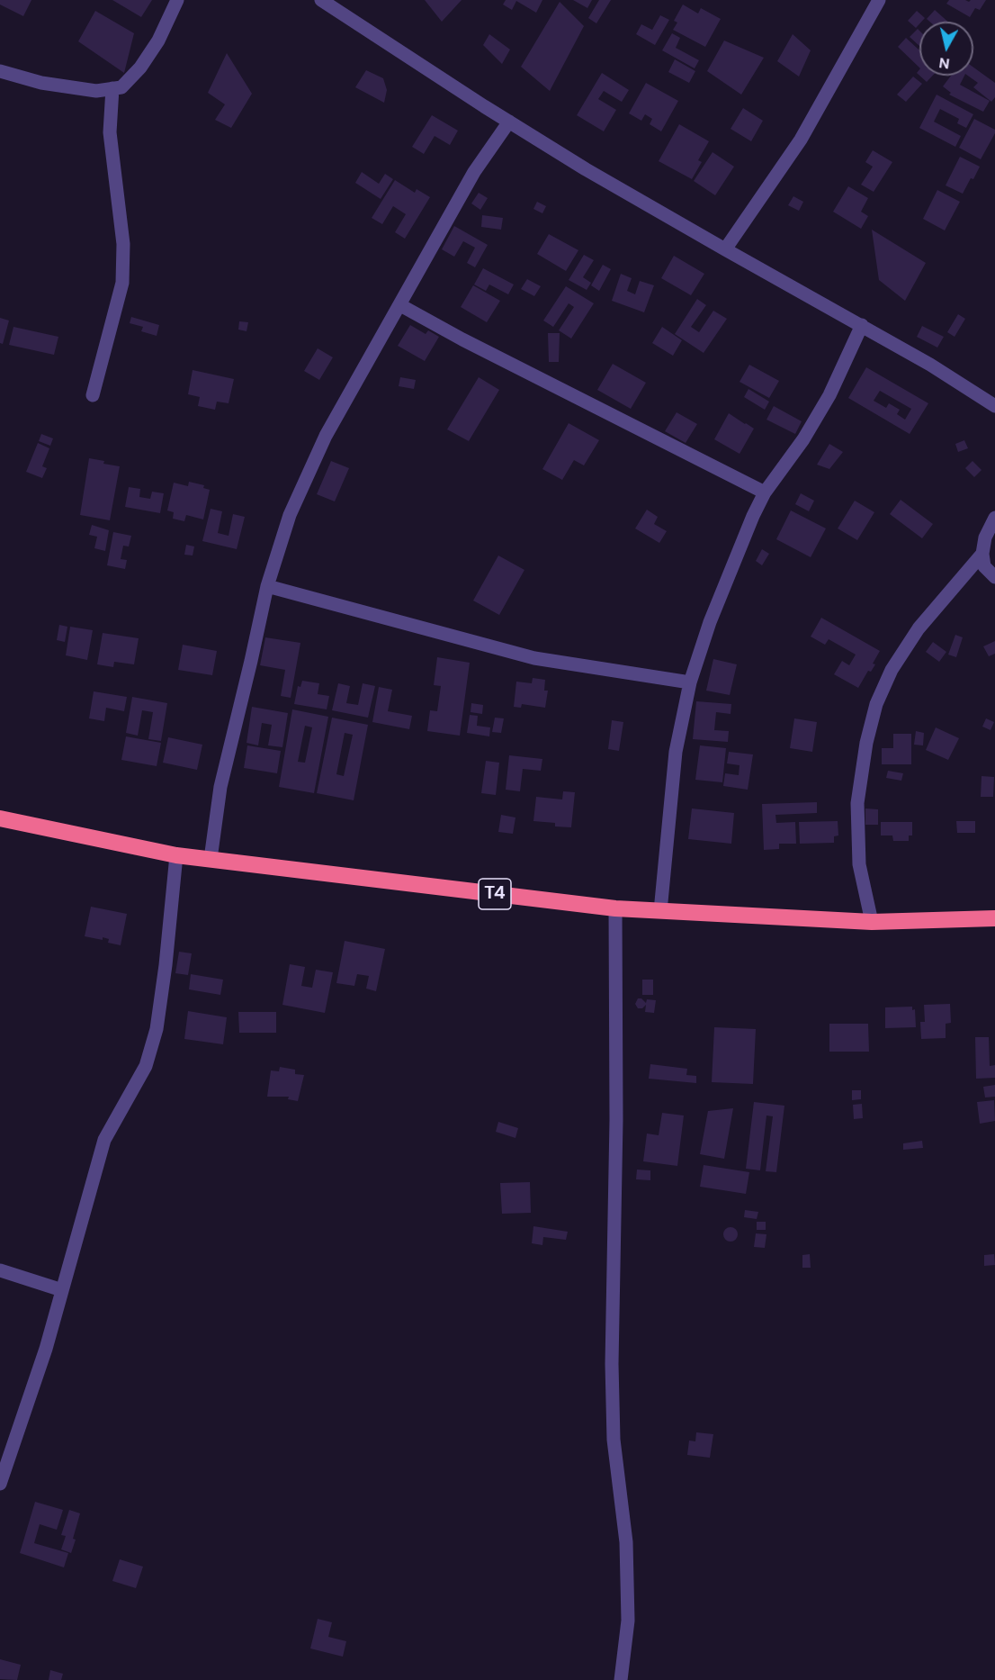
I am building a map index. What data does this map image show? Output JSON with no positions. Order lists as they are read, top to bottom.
{
  "streets": {
    "highway": ["T4"]
  },
  "north": "bottom"
}
